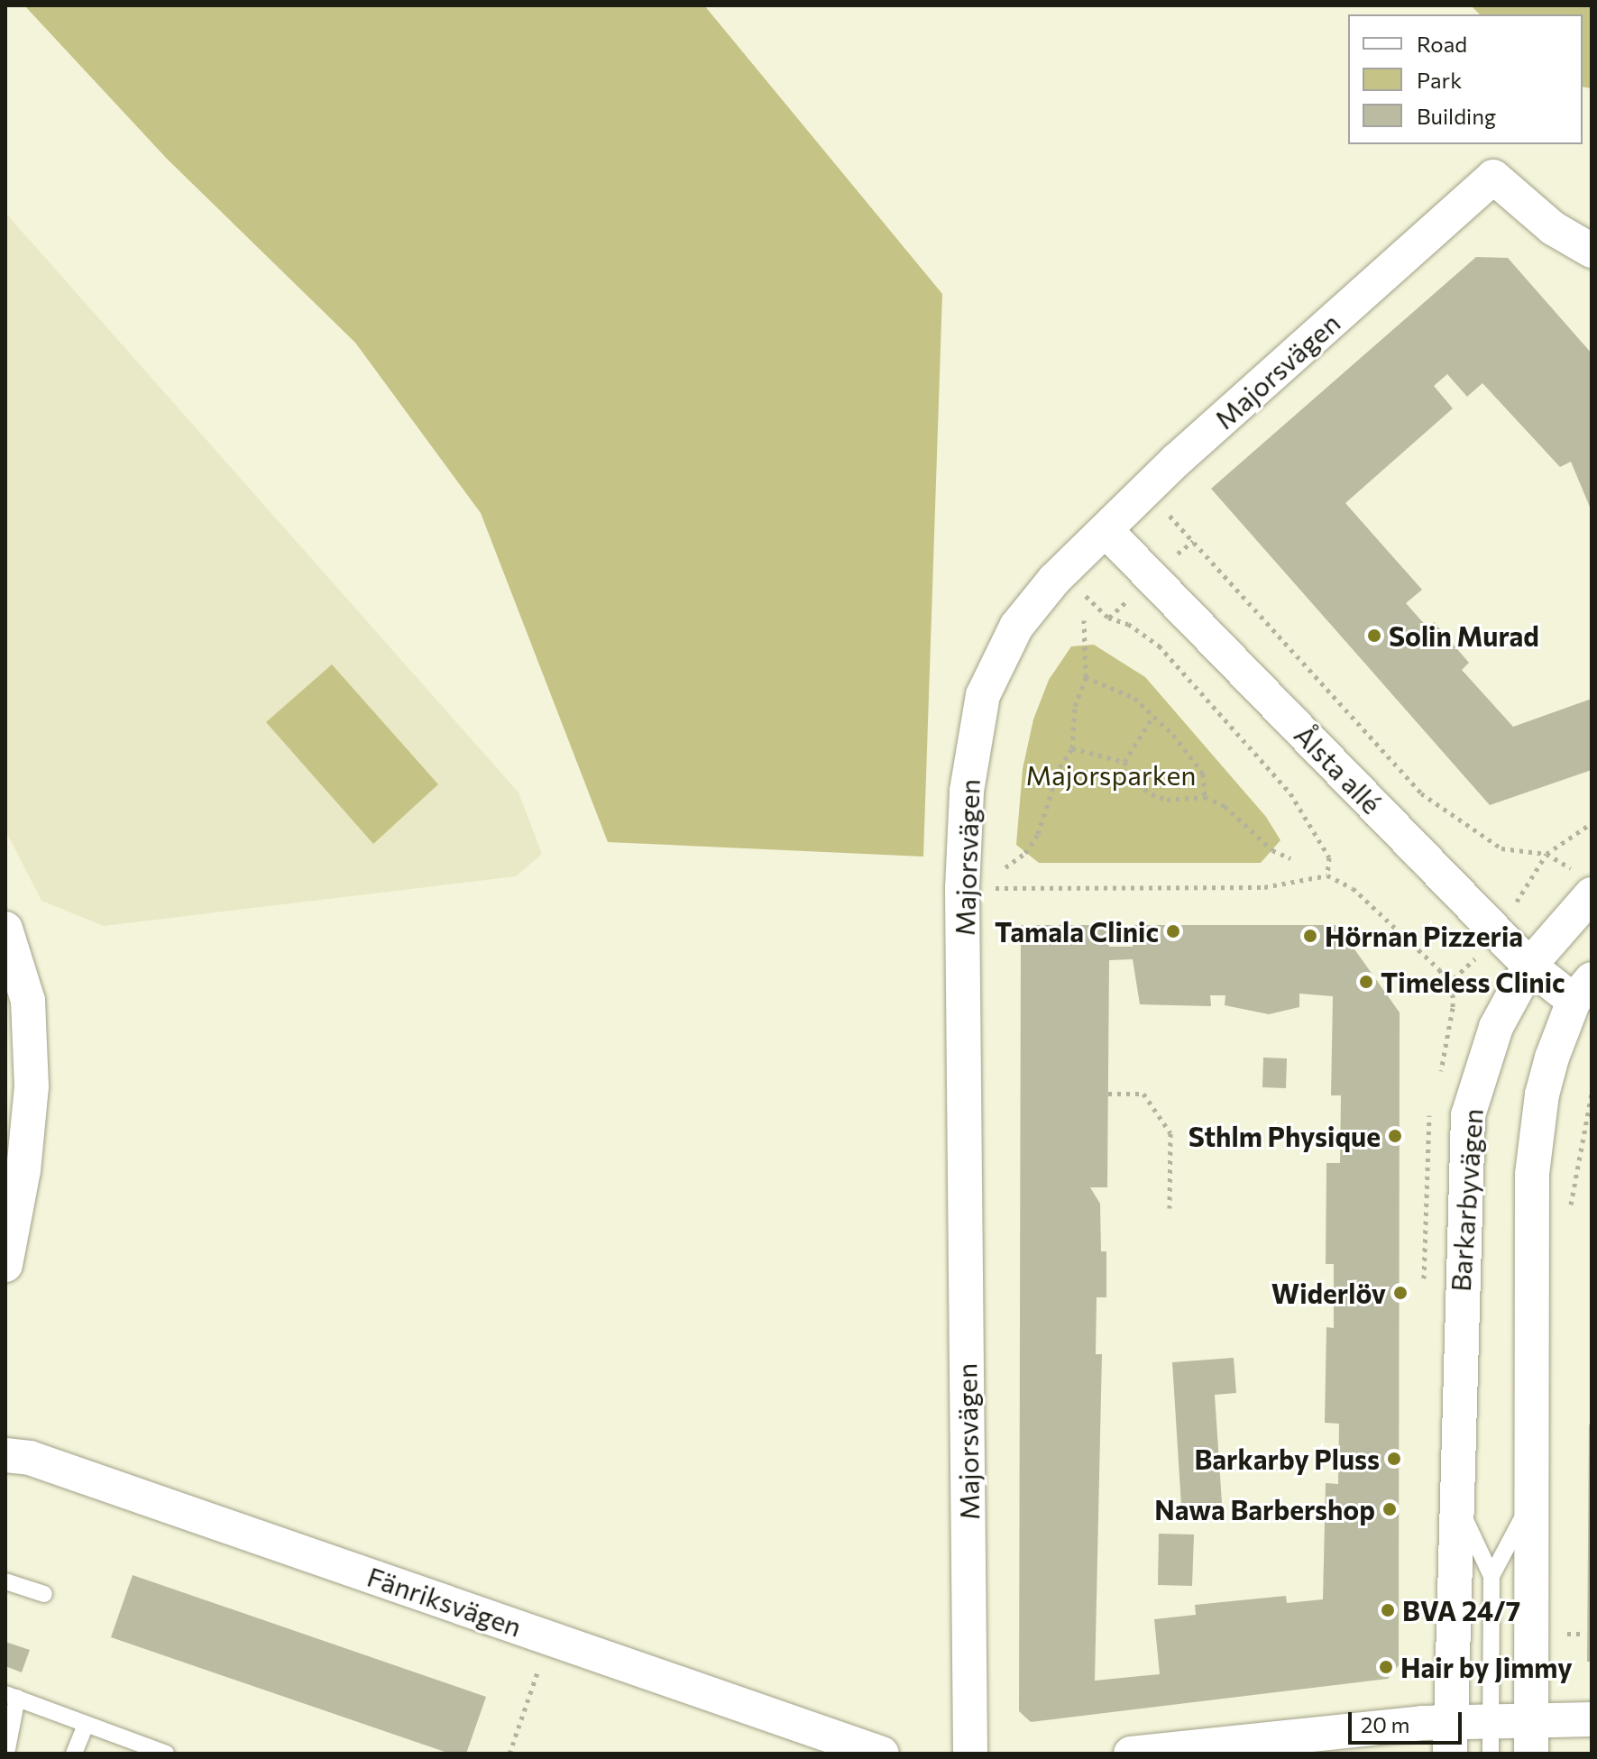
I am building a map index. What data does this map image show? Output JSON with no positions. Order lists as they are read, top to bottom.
{
  "streets": {
    "street": [
      "Majorsvägen",
      "Ålsta allé",
      "Barkarbyvägen",
      "Fänriksvägen"
    ]
  },
  "crossings": [
    ["Majorsvägen", "Ålsta allé"],
    ["Ålsta allé", "Barkarbyvägen"]
  ],
  "parks": ["Majorsparken"],
  "places": [
    "Solin Murad",
    "Tamala Clinic",
    "Hörnan Pizzeria",
    "Timeless Clinic",
    "Sthlm Physique",
    "Widerlöv",
    "Barkarby Pluss",
    "Nawa Barbershop",
    "BVA 24/7",
    "Hair by Jimmy"
  ],
  "legend": ["Road", "Park", "Building"],
  "scale_bar": "20 m"
}
